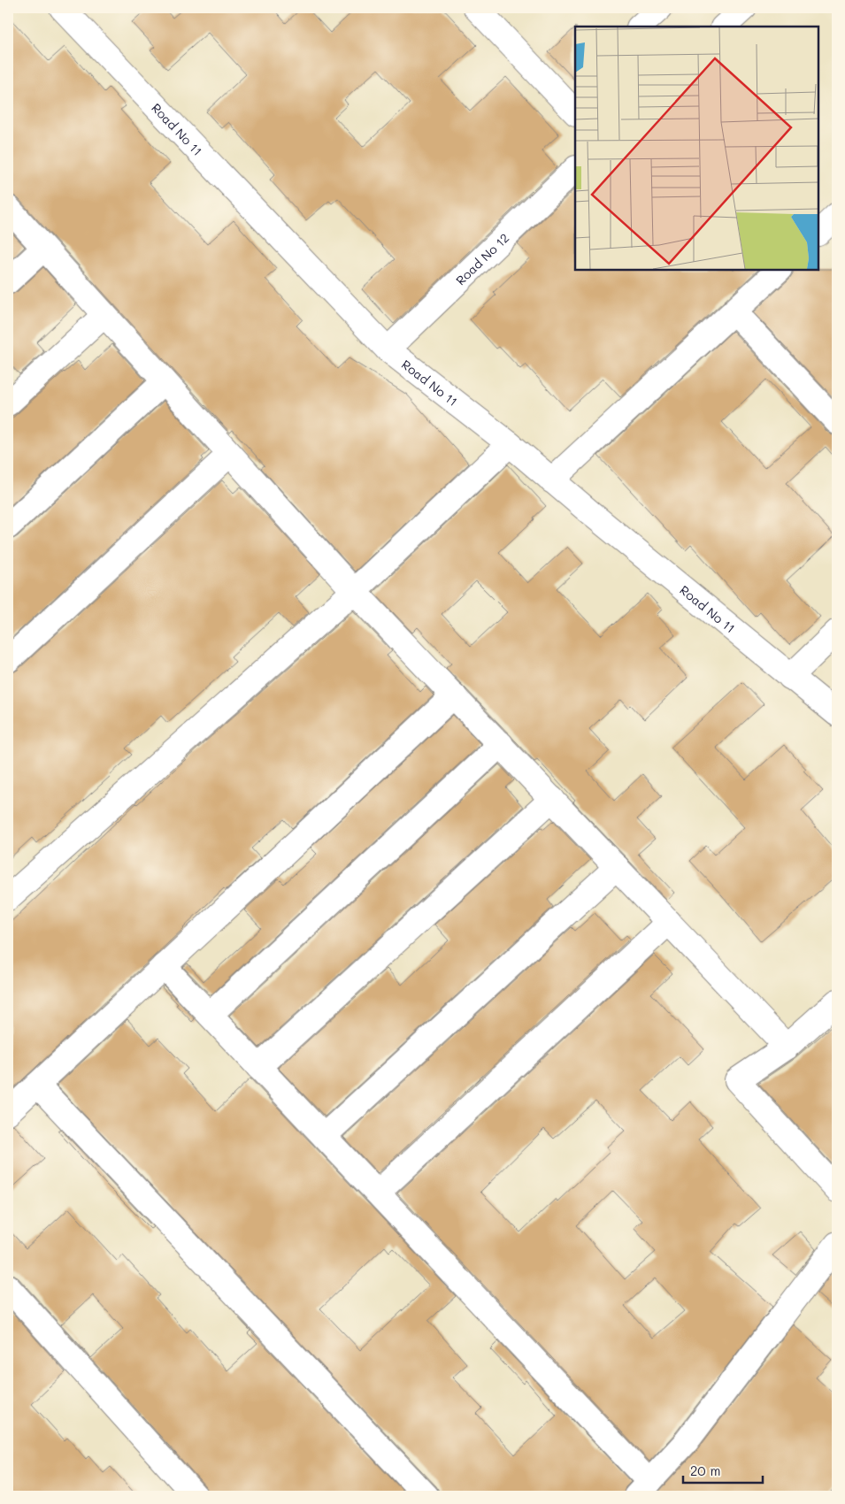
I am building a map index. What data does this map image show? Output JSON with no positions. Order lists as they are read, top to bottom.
{
  "streets": {
    "street": ["Road No 11", "Road No 12"]
  },
  "crossings": [
    ["Road No 11", "Road No 12"]
  ],
  "scale_bar": "20 m"
}
